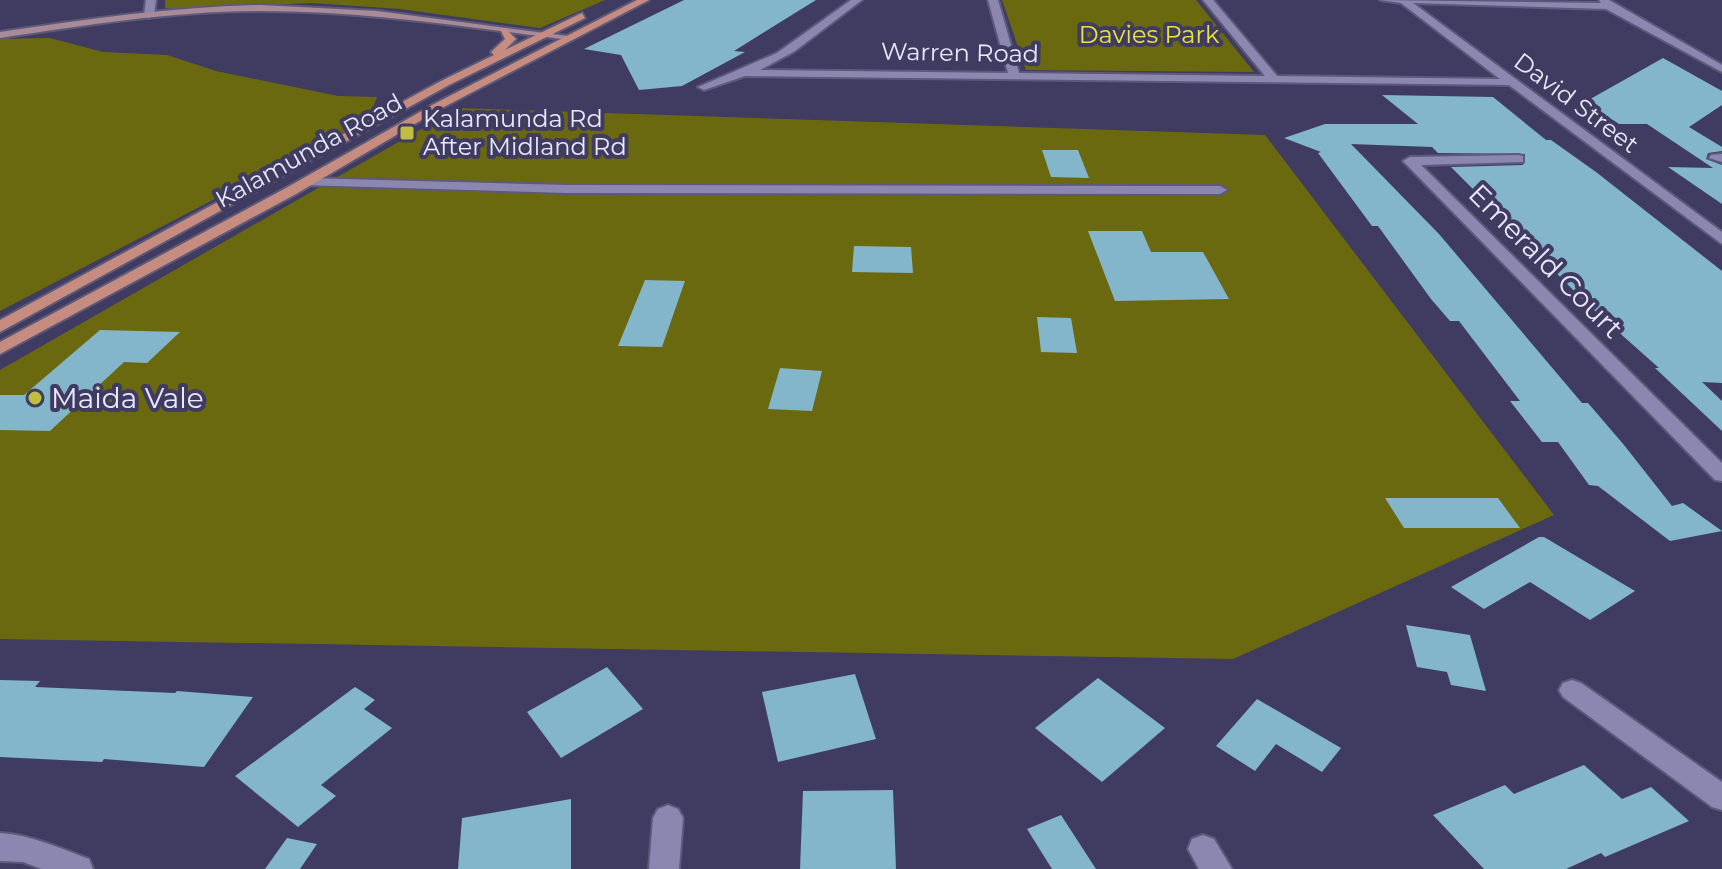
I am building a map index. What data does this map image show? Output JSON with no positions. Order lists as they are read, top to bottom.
{
  "streets": {
    "main road": ["Kalamunda Road"],
    "street": ["Warren Road", "David Street", "Emerald Court"]
  },
  "crossings": [
    ["Warren Road", "David Street"]
  ],
  "parks": ["Davies Park"],
  "places": {
    "transit": ["Kalamunda Rd After Midland Rd"],
    "other": ["Maida Vale"]
  }
}
